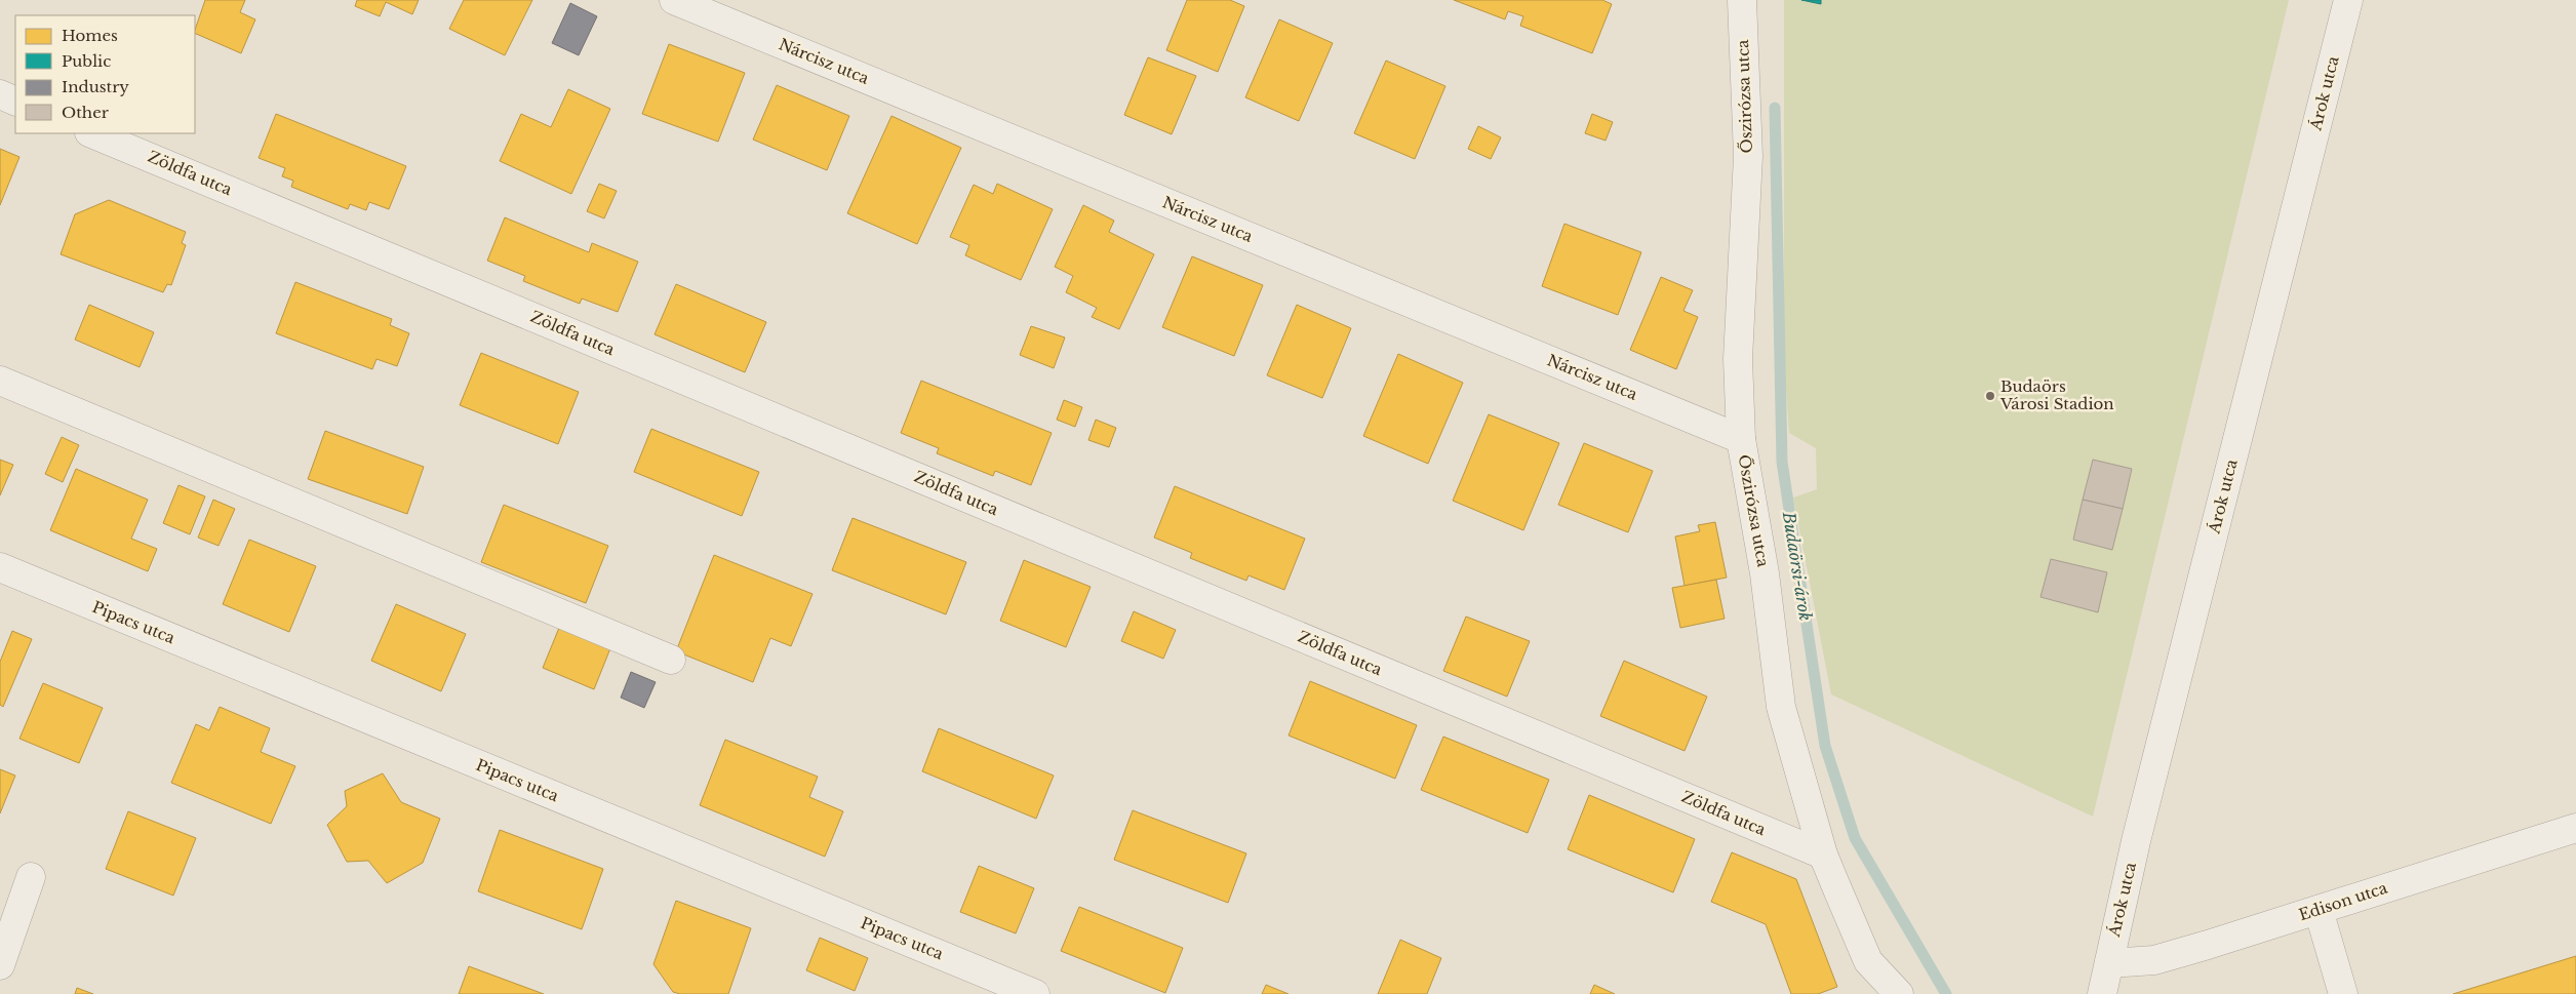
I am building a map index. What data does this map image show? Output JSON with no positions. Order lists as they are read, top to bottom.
{
  "streets": {
    "street": [
      "Nárcisz utca",
      "Árok utca",
      "Őszirózsa utca",
      "Zöldfa utca",
      "Pipacs utca",
      "Edison utca"
    ]
  },
  "crossings": [
    ["Nárcisz utca", "Őszirózsa utca"],
    ["Árok utca", "Edison utca"],
    ["Őszirózsa utca", "Zöldfa utca"]
  ],
  "water": ["Budaörsi-árok"],
  "places": ["Budaörs Városi Stadion"],
  "legend": [
    "Homes",
    "Public",
    "Industry",
    "Other"
  ]
}
